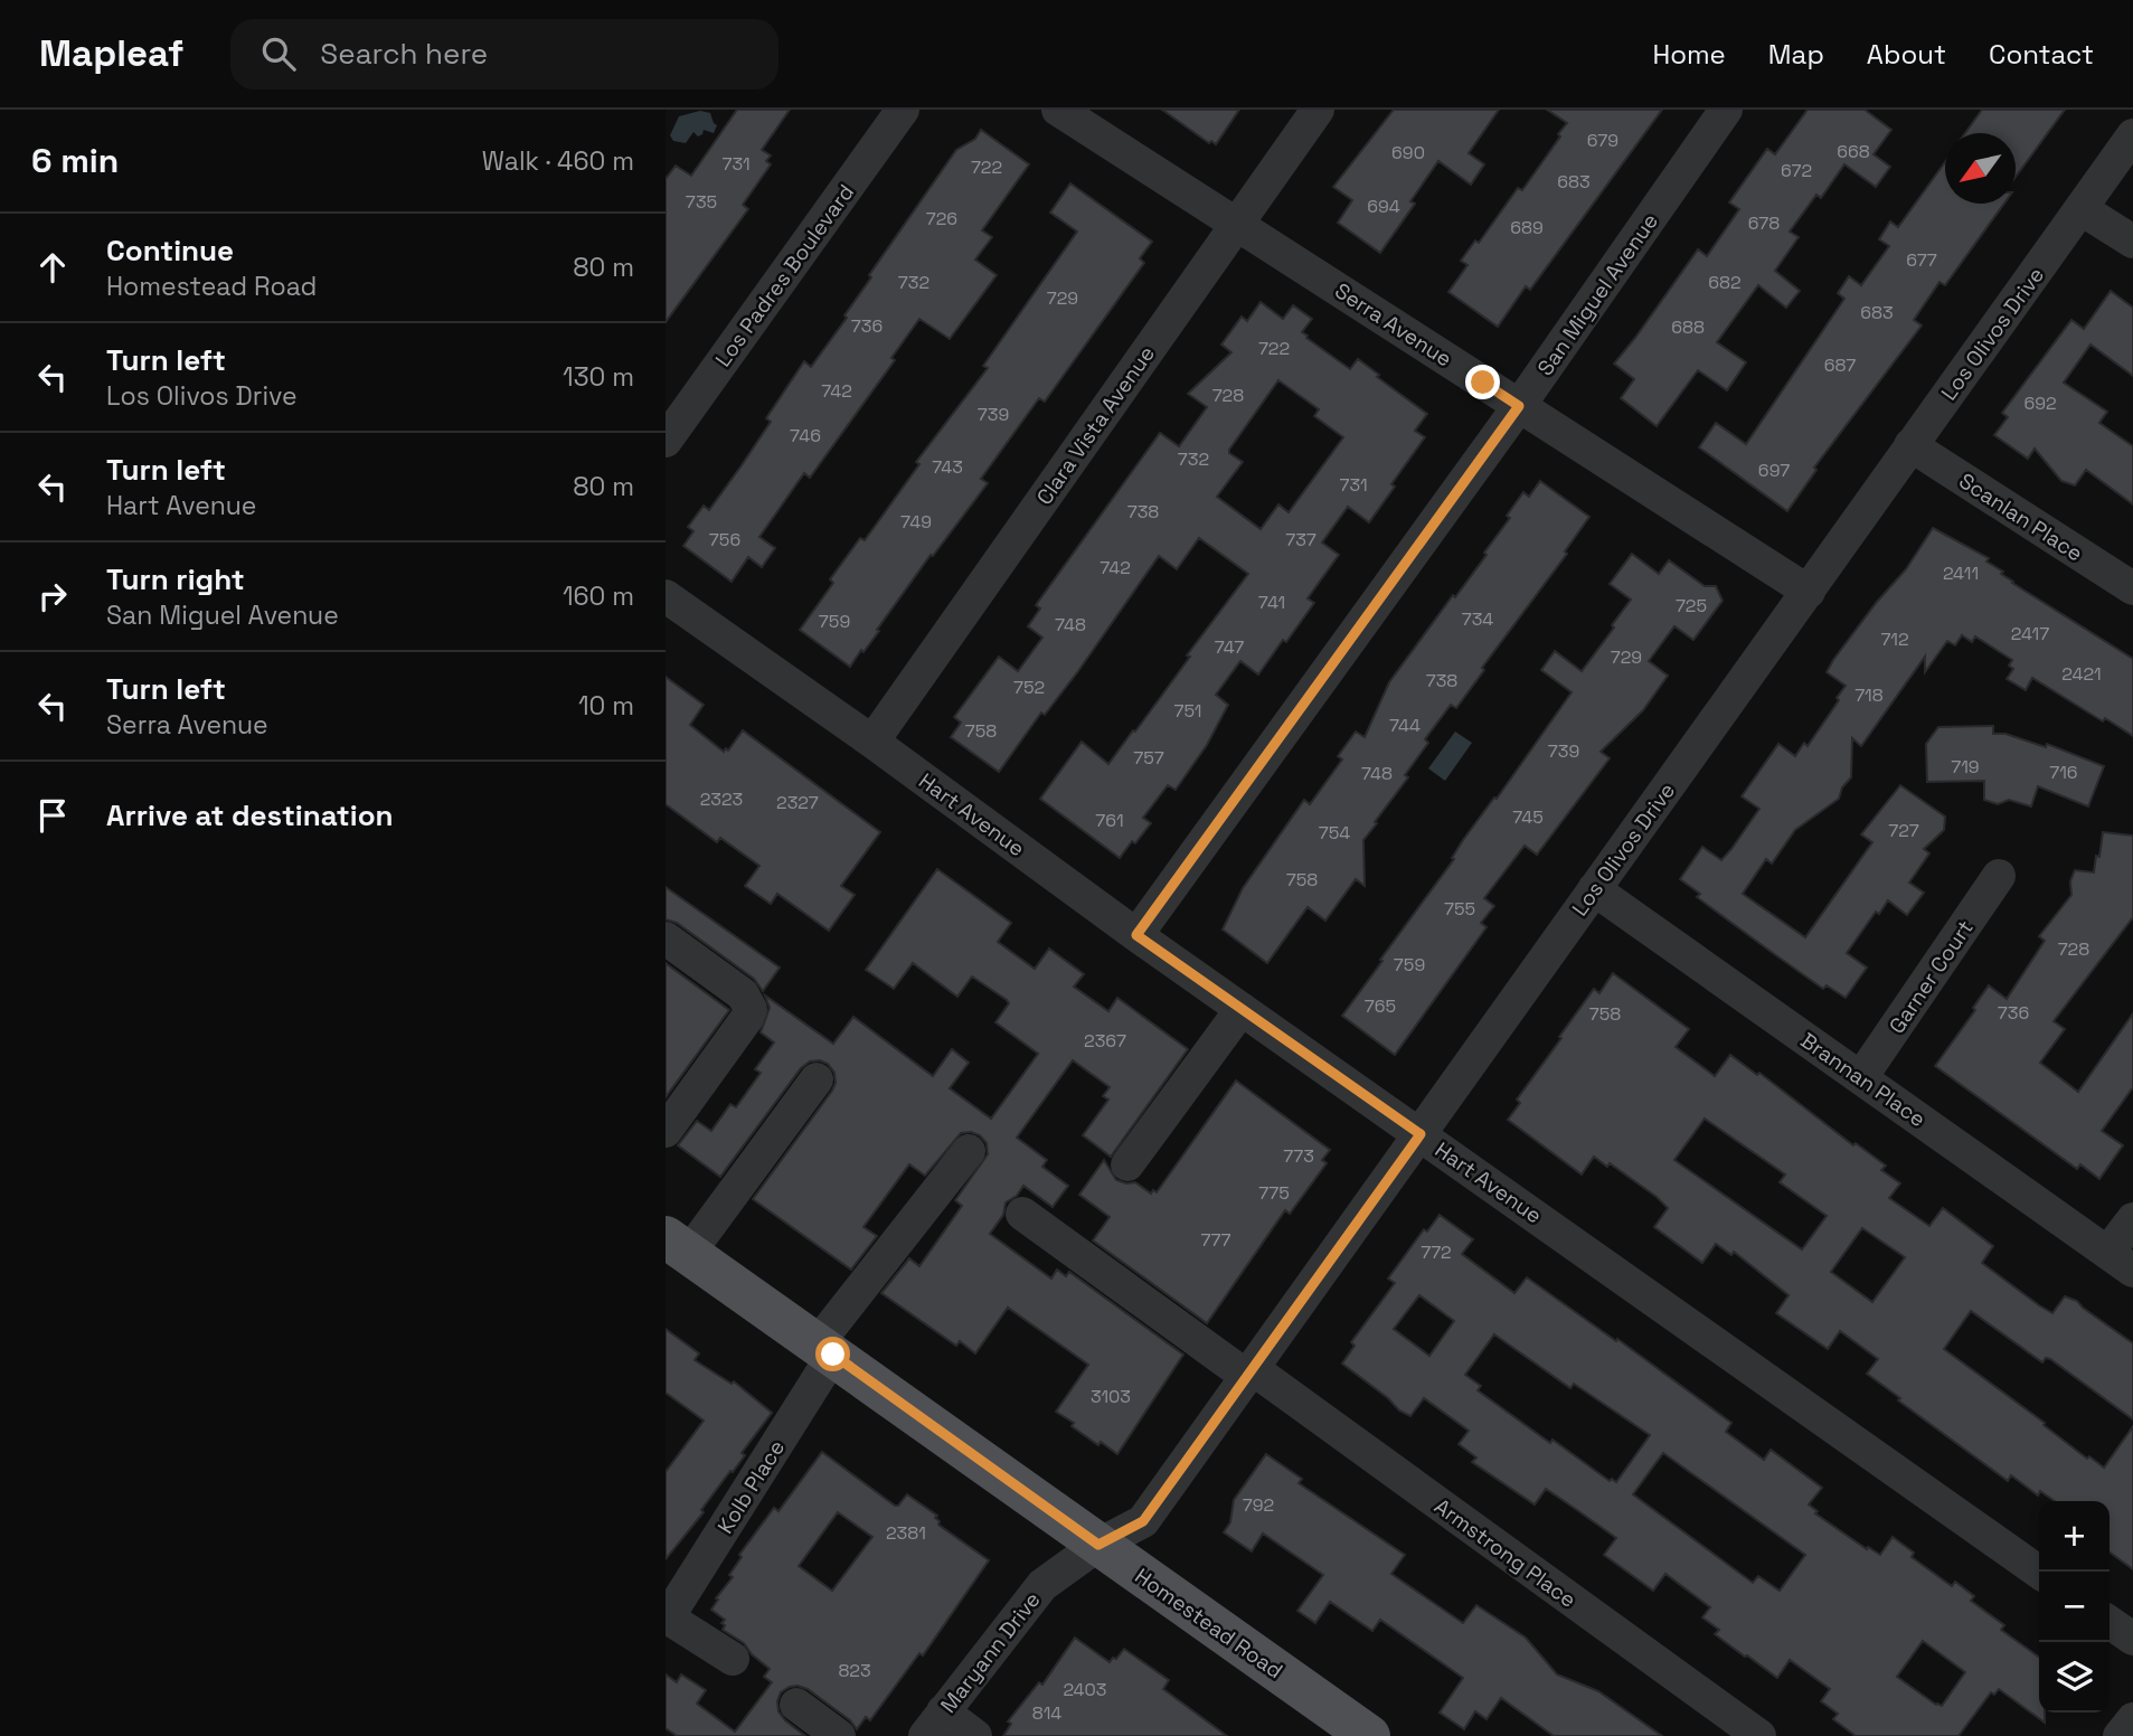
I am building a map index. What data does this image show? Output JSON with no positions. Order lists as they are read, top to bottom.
{
  "streets": {
    "main road": ["Homestead Road"],
    "street": [
      "Los Padres Boulevard",
      "San Miguel Avenue",
      "Serra Avenue",
      "Los Olivos Drive",
      "Clara Vista Avenue",
      "Scanlan Place",
      "Hart Avenue",
      "Garner Court",
      "Brannan Place",
      "Kolb Place",
      "Armstrong Place",
      "Maryann Drive"
    ]
  },
  "crossings": [
    ["San Miguel Avenue", "Serra Avenue"],
    ["San Miguel Avenue", "Hart Avenue"],
    ["Serra Avenue", "Los Olivos Drive"],
    ["Serra Avenue", "Clara Vista Avenue"],
    ["Los Olivos Drive", "Scanlan Place"],
    ["Los Olivos Drive", "Hart Avenue"],
    ["Los Olivos Drive", "Brannan Place"],
    ["Los Olivos Drive", "Armstrong Place"],
    ["Los Olivos Drive", "Homestead Road"],
    ["Los Olivos Drive", "Maryann Drive"],
    ["Clara Vista Avenue", "Hart Avenue"],
    ["Garner Court", "Brannan Place"],
    ["Kolb Place", "Homestead Road"],
    ["Homestead Road", "Maryann Drive"]
  ],
  "house_numbers": [
    "679",
    "668",
    "690",
    "731",
    "722",
    "672",
    "683",
    "735",
    "694",
    "726",
    "678",
    "689",
    "677",
    "732",
    "682",
    "729",
    "683",
    "736",
    "688",
    "722",
    "687",
    "742",
    "728",
    "692",
    "739",
    "746",
    "732",
    "743",
    "697",
    "731",
    "738",
    "749",
    "756",
    "737",
    "742",
    "2411",
    "741",
    "725",
    "734",
    "759",
    "748",
    "2417",
    "712",
    "747",
    "729",
    "2421",
    "738",
    "752",
    "718",
    "751",
    "744",
    "758",
    "739",
    "757",
    "719",
    "716",
    "748",
    "2323",
    "2327",
    "745",
    "761",
    "727",
    "754",
    "758",
    "755",
    "728",
    "759",
    "765",
    "736",
    "758",
    "2367",
    "773",
    "775",
    "777",
    "772",
    "3103",
    "792",
    "2381",
    "823",
    "2403",
    "814"
  ],
  "north": "bottom left",
  "page": {
    "header": "Mapleaf",
    "search": "Search here",
    "nav": [
      "Home",
      "Map",
      "About",
      "Contact"
    ],
    "heading": ["6 min", "Walk · 460 m"],
    "list": [
      ["Continue", "Homestead Road", "80 m"],
      ["Turn left", "Los Olivos Drive", "130 m"],
      ["Turn left", "Hart Avenue", "80 m"],
      ["Turn right", "San Miguel Avenue", "160 m"],
      ["Turn left", "Serra Avenue", "10 m"],
      "Arrive at destination"
    ],
    "map_buttons": ["+", "−"]
  }
}
